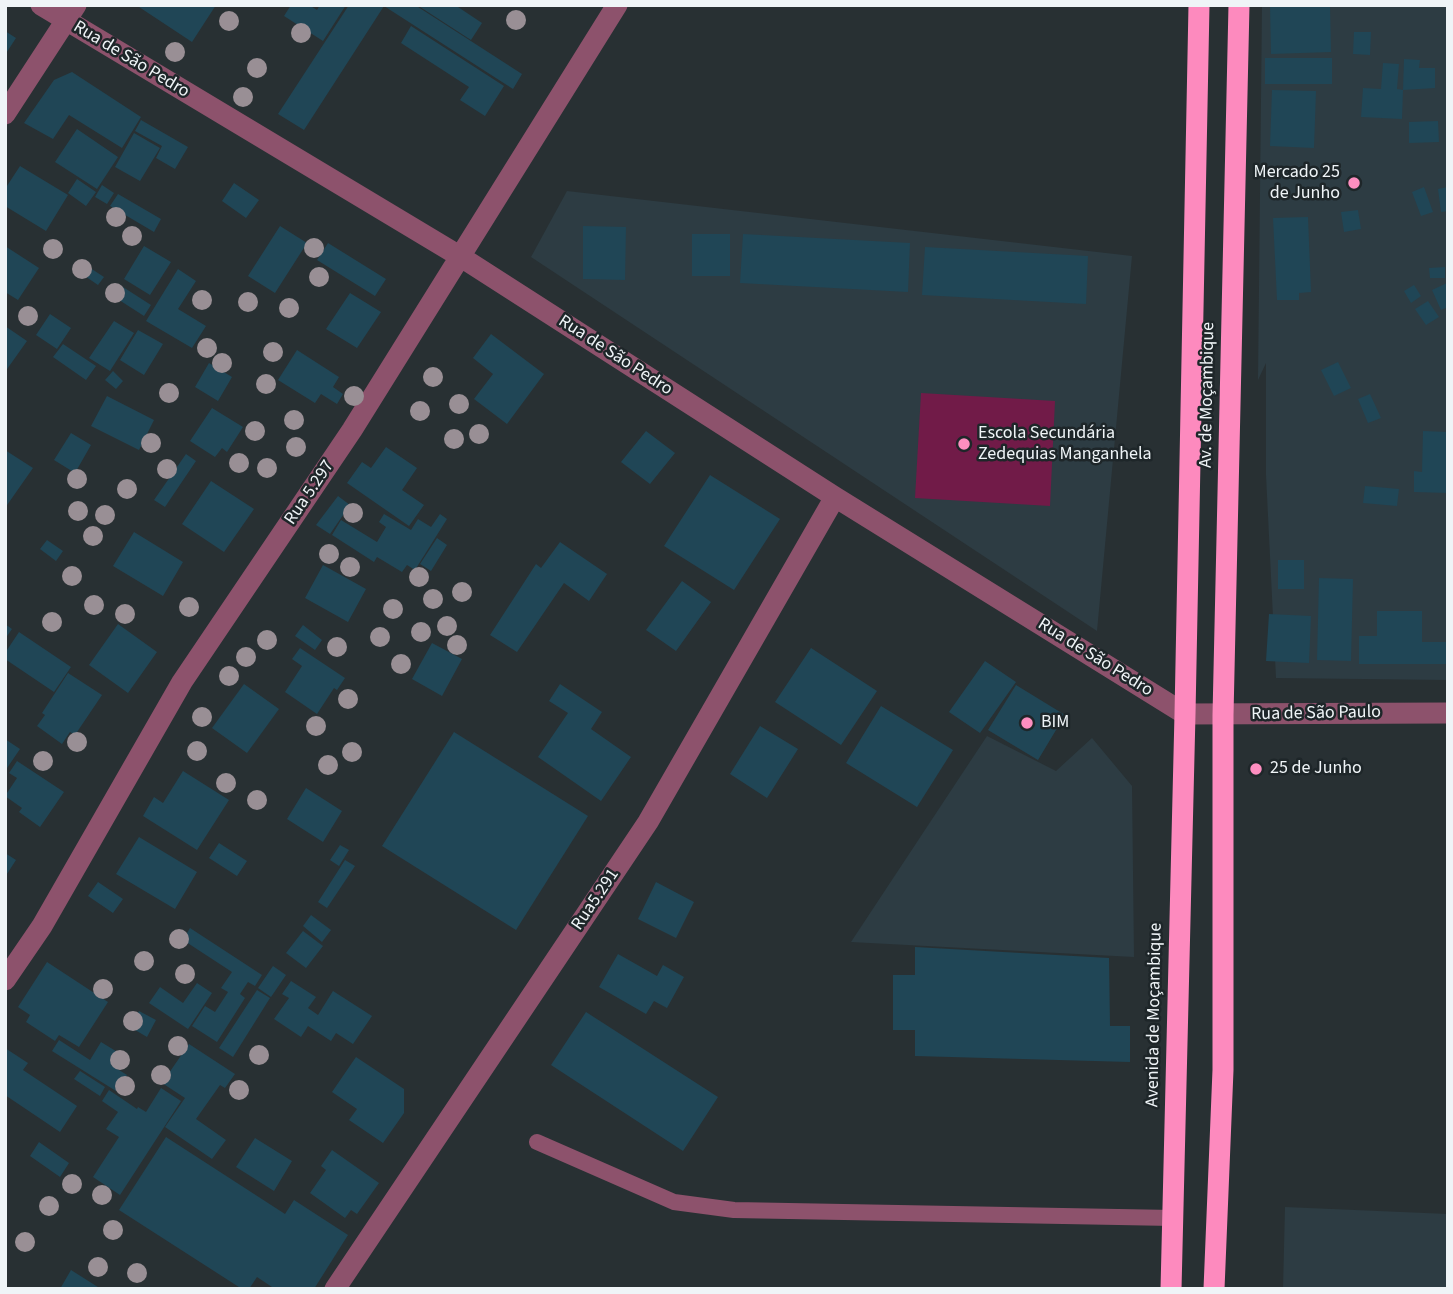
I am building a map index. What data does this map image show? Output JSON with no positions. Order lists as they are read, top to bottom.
{
  "streets": {
    "highway": ["Av. de Moçambique", "Avenida de Moçambique"],
    "street": [
      "Rua de São Pedro",
      "Rua 5.297",
      "Rua de São Paulo",
      "Rua5.291"
    ]
  },
  "crossings": [
    ["Rua de São Pedro", "Av. de Moçambique"],
    ["Rua de São Pedro", "Rua 5.297"],
    ["Rua de São Pedro", "Rua de São Paulo"],
    ["Rua de São Pedro", "Rua5.291"],
    ["Av. de Moçambique", "Rua de São Paulo"],
    ["Av. de Moçambique", "Avenida de Moçambique"]
  ],
  "places": [
    "Mercado 25 de Junho",
    "Escola Secundária Zedequias Manganhela",
    "BIM",
    "25 de Junho"
  ]
}
